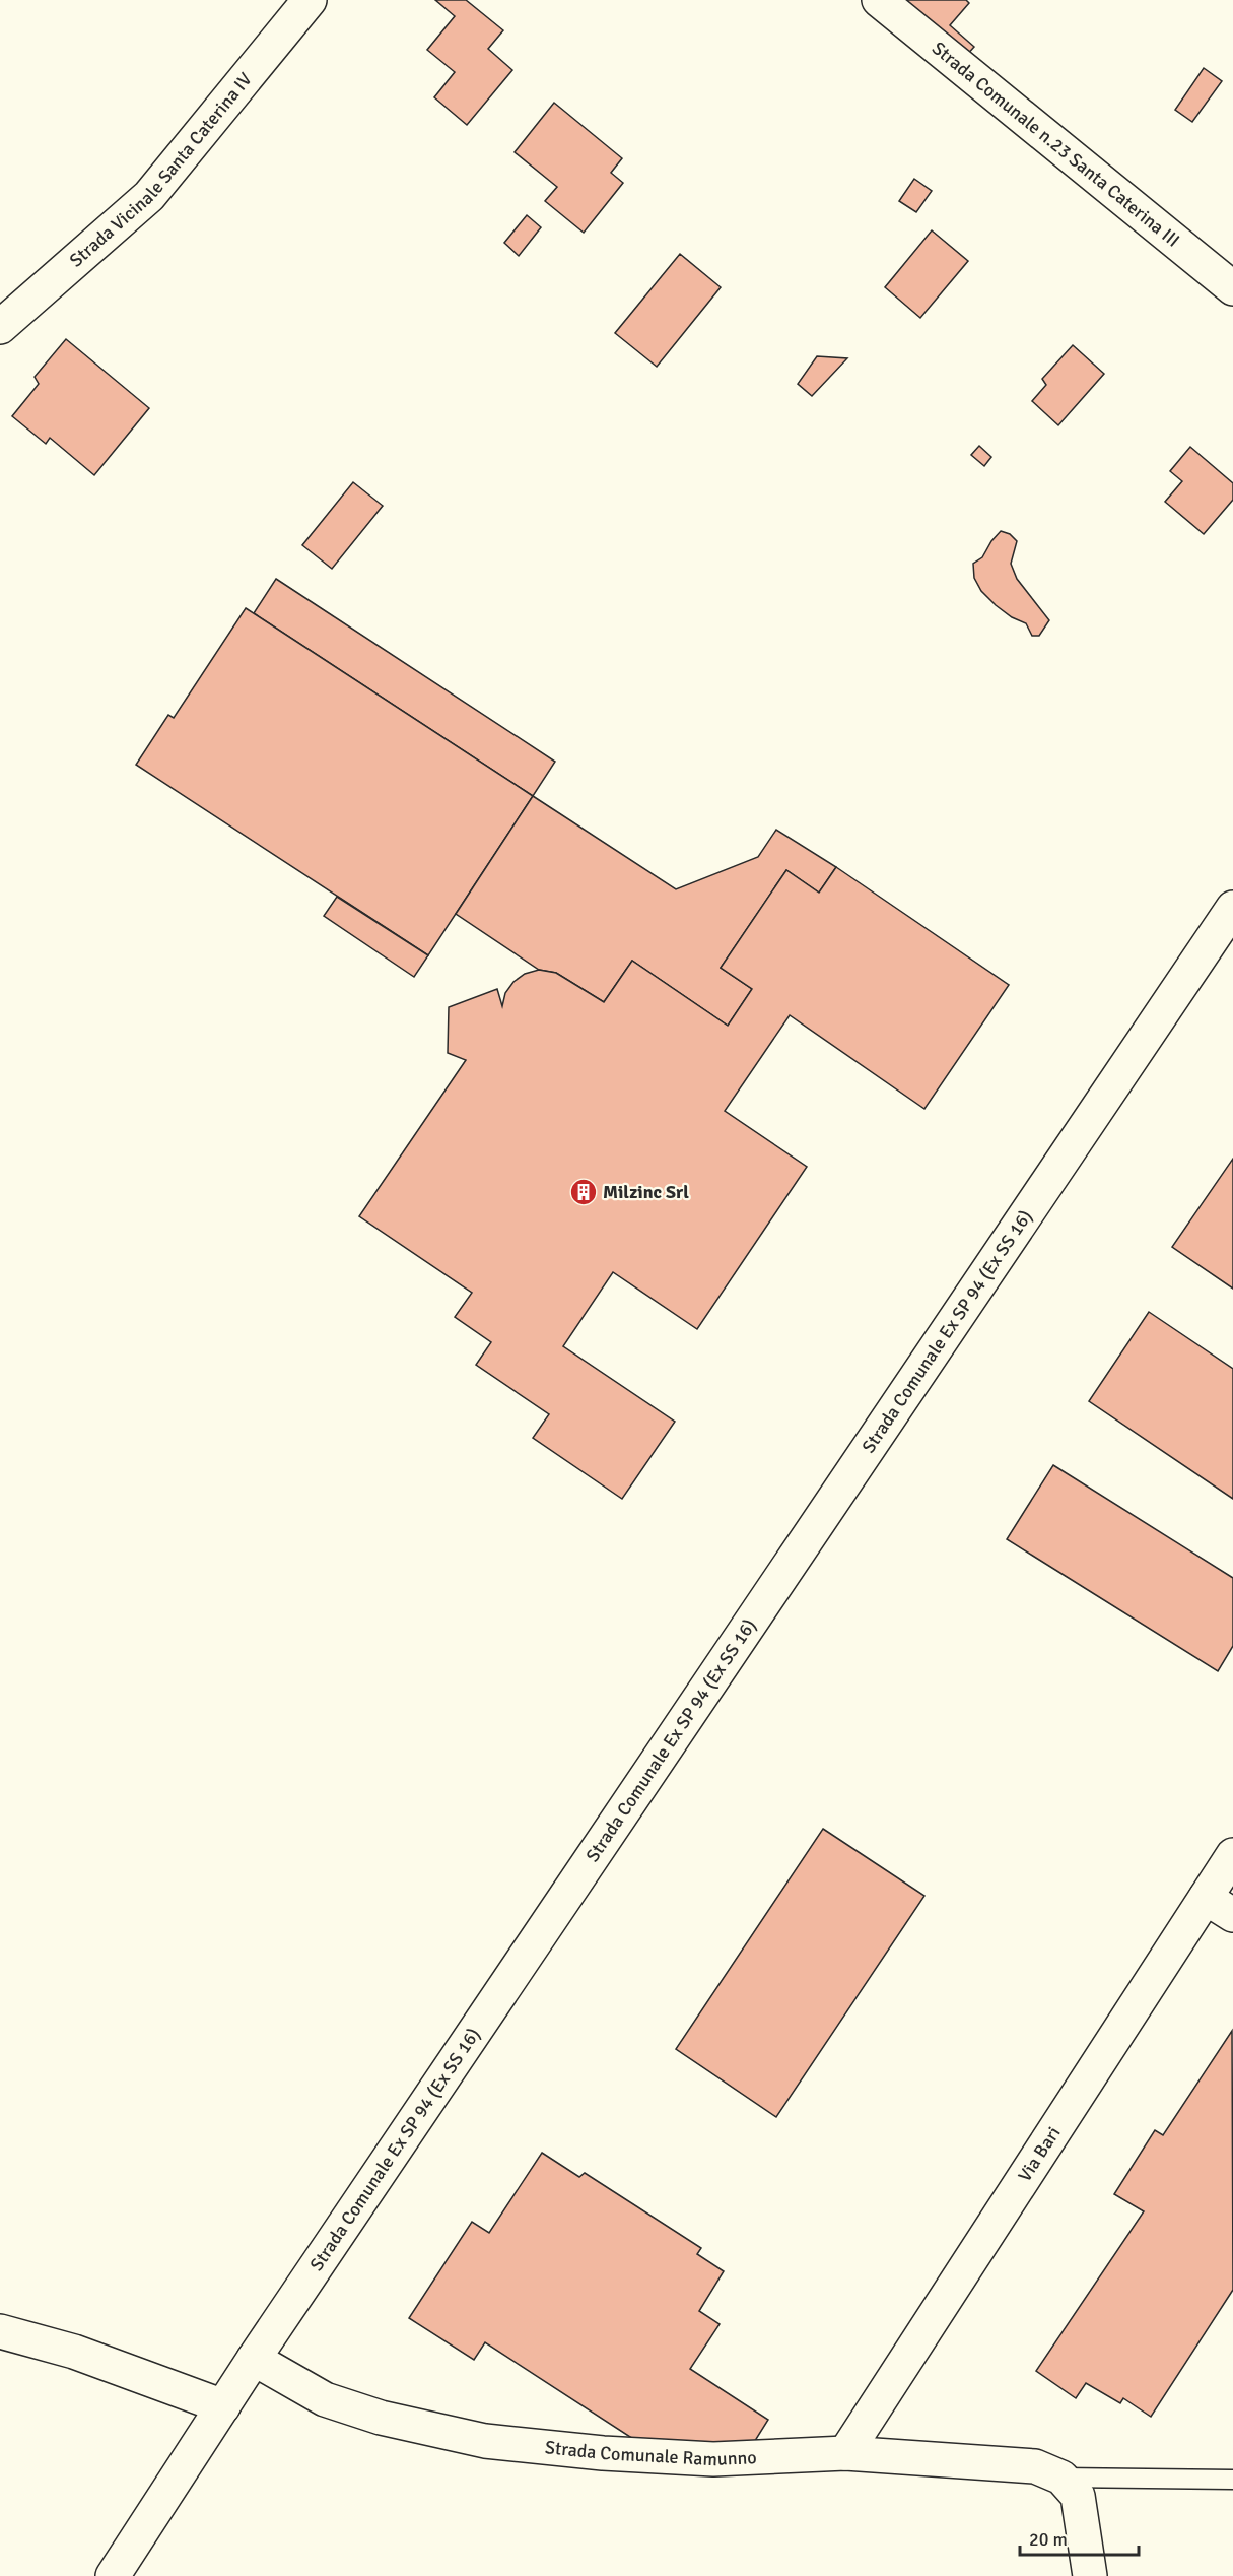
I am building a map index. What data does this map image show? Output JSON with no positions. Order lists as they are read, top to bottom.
{
  "streets": {
    "street": [
      "Strada Comunale n.23 Santa Caterina III",
      "Strada Vicinale Santa Caterina IV",
      "Strada Comunale Ex SP 94 (Ex SS 16)",
      "Via Bari",
      "Strada Comunale Ramunno"
    ]
  },
  "crossings": [
    ["Strada Comunale Ex SP 94 (Ex SS 16)", "Strada Comunale Ramunno"],
    ["Via Bari", "Strada Comunale Ramunno"]
  ],
  "places": {
    "building": ["Milzinc Srl"]
  },
  "scale_bar": "20 m"
}
